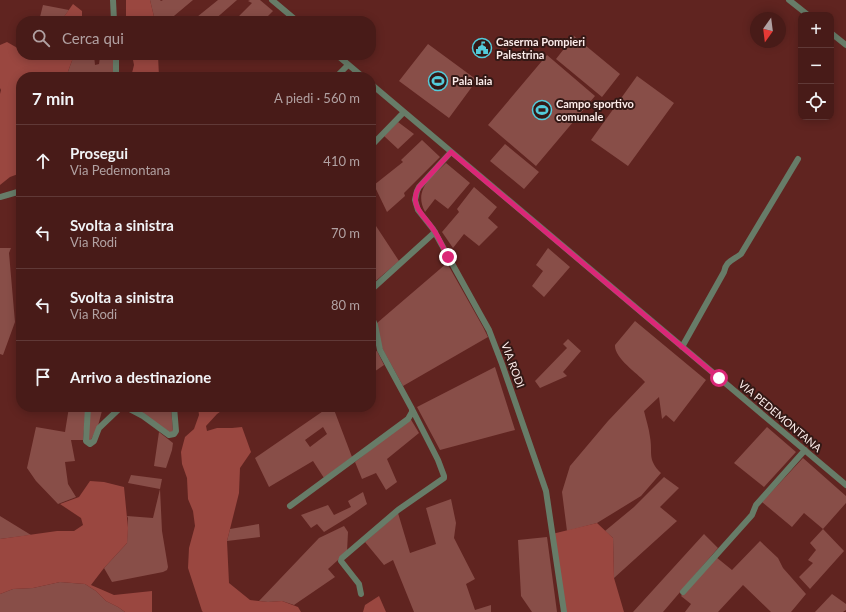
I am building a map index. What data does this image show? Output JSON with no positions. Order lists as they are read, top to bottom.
{
  "streets": {
    "street": ["VIA RODI", "VIA PEDEMONTANA"]
  },
  "crossings": [
    ["VIA RODI", "VIA PEDEMONTANA"]
  ],
  "places": {
    "public building": ["Caserma Pompieri Palestrina"],
    "sports": ["Pala Iaia", "Campo sportivo comunale"]
  },
  "north": "bottom",
  "page": {
    "map_buttons": ["+", "−"],
    "search": "Cerca qui",
    "heading": ["7 min", "A piedi · 560 m"],
    "list": [
      ["Prosegui", "Via Pedemontana", "410 m"],
      ["Svolta a sinistra", "Via Rodi", "70 m"],
      ["Svolta a sinistra", "Via Rodi", "80 m"],
      "Arrivo a destinazione"
    ]
  }
}
